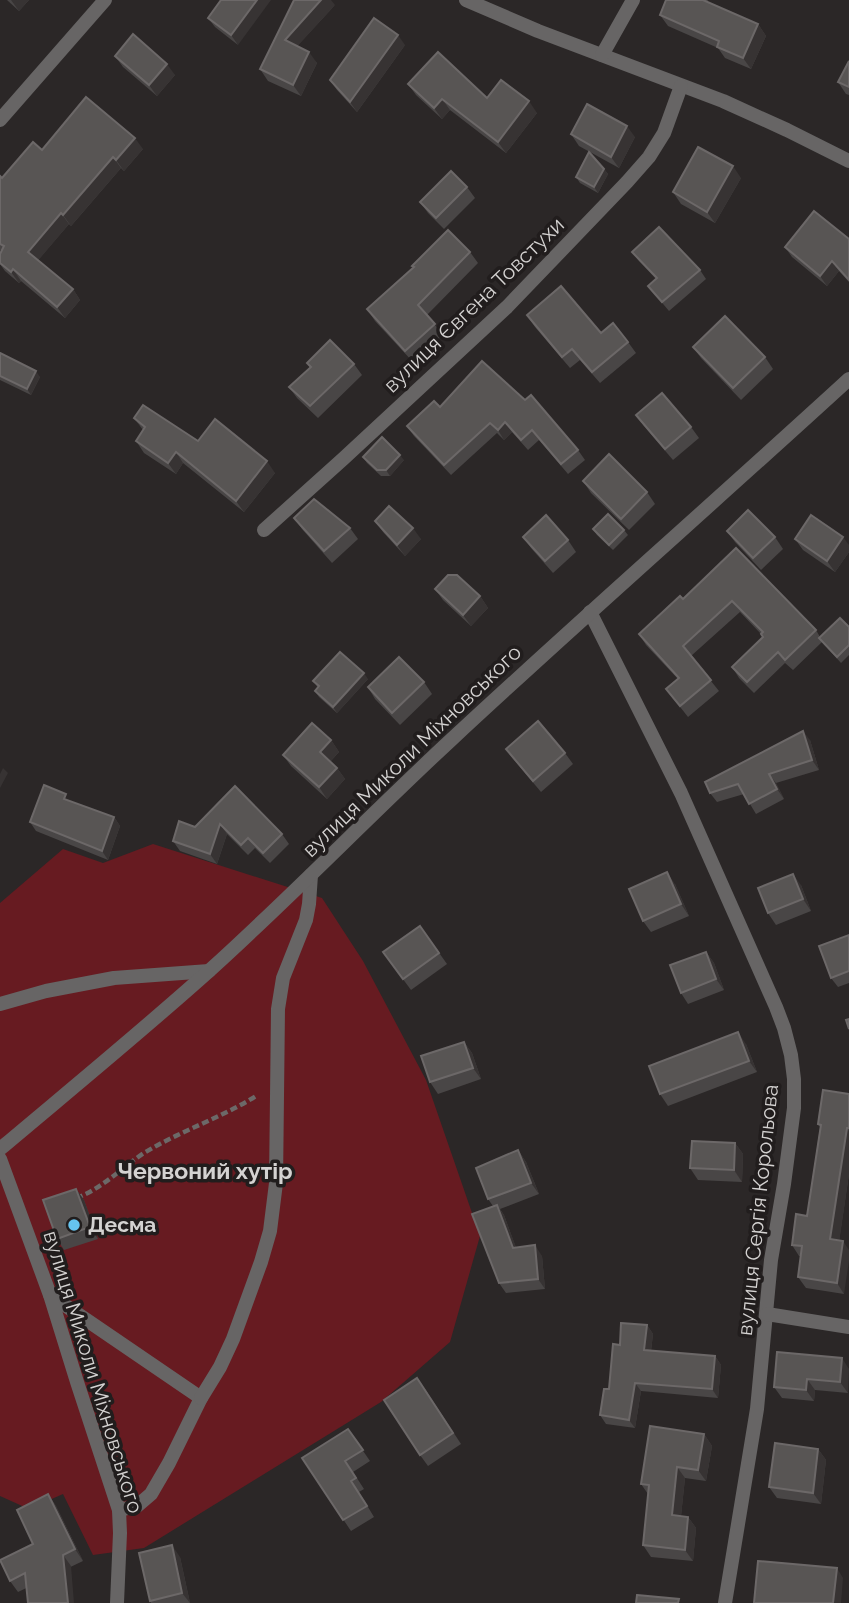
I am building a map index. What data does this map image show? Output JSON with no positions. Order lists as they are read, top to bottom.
{
  "streets": {
    "street": ["вулиця Євгена Товстухи", "вулиця Миколи Міхновського", "вулиця Сергія Корольова"]
  },
  "crossings": [
    ["вулиця Миколи Міхновського", "вулиця Сергія Корольова"]
  ],
  "districts": ["Червоний хутір"],
  "places": ["Десма"]
}
